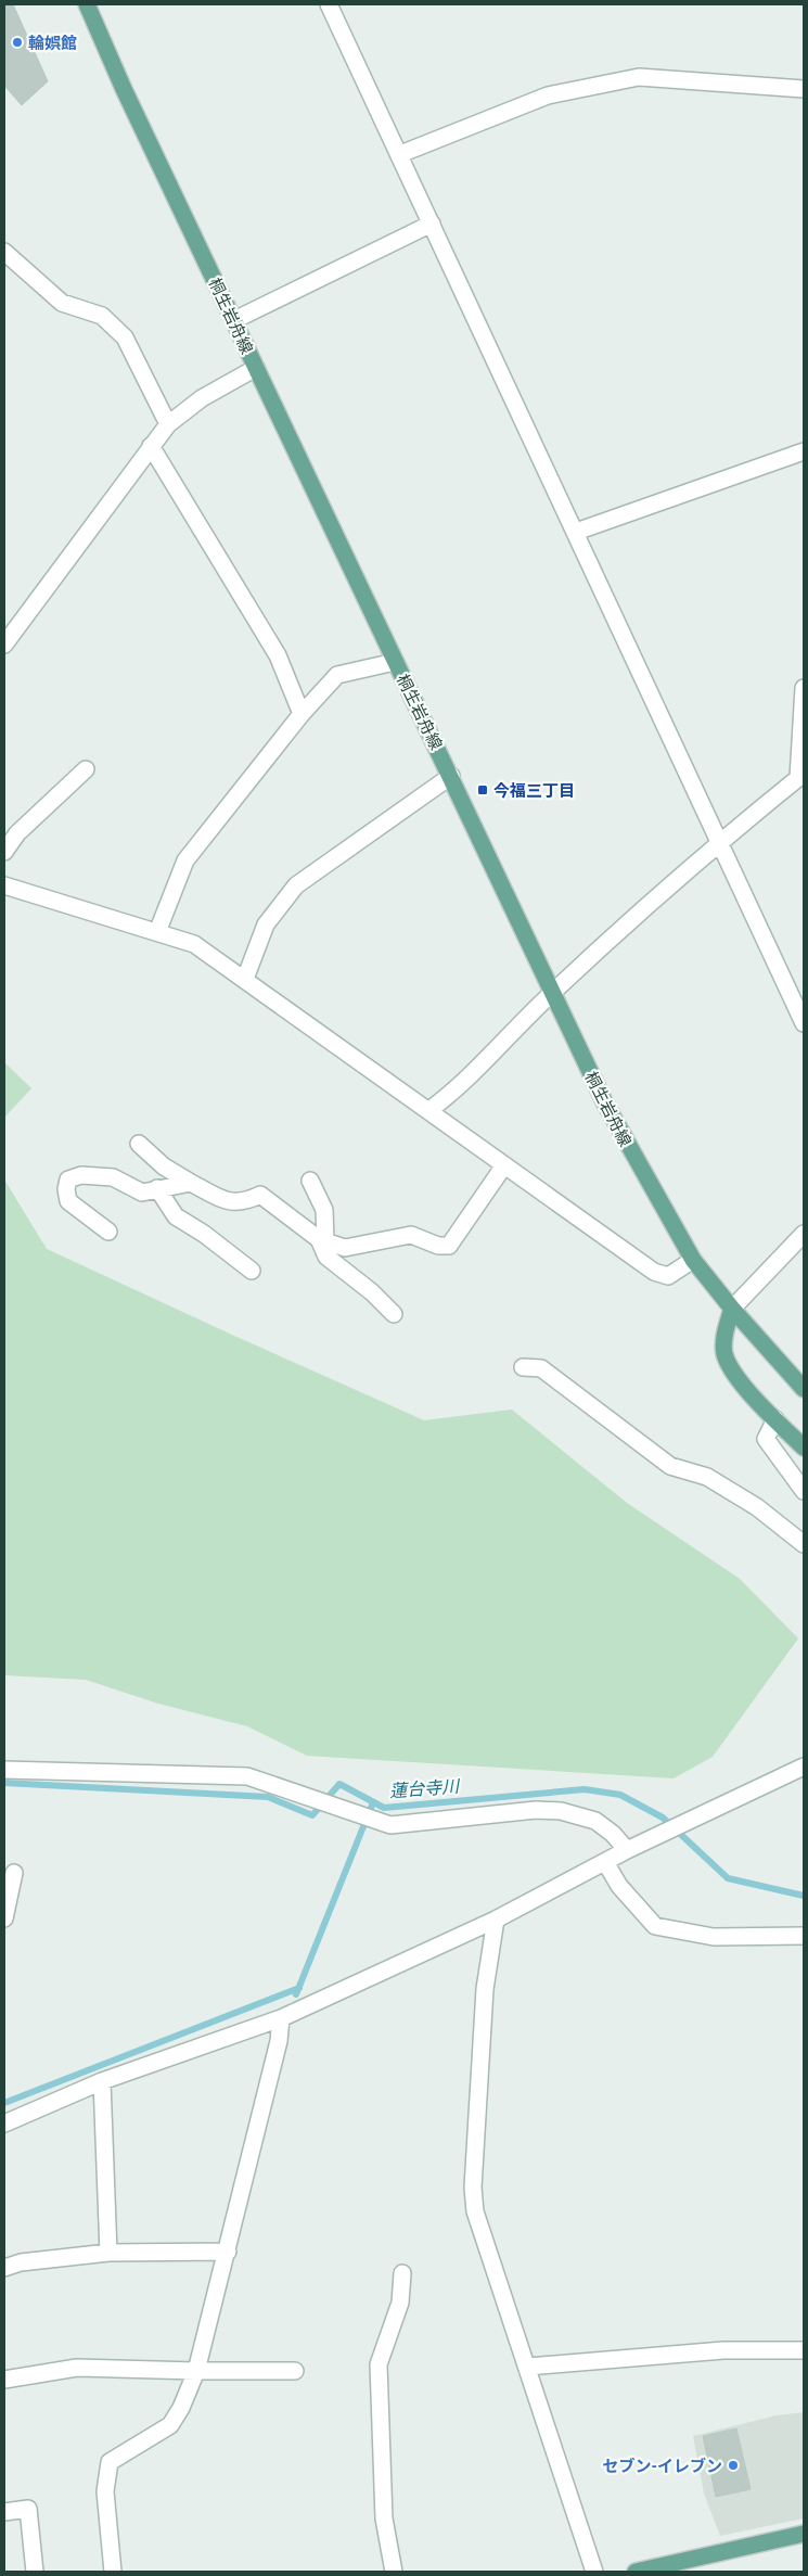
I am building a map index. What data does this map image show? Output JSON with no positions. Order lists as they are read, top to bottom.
{
  "streets": {
    "main road": ["桐生岩舟線"]
  },
  "water": ["蓮台寺川"],
  "places": {
    "other": ["輪娯館", "セブン-イレブン"],
    "transit": ["今福三丁目"]
  }
}
